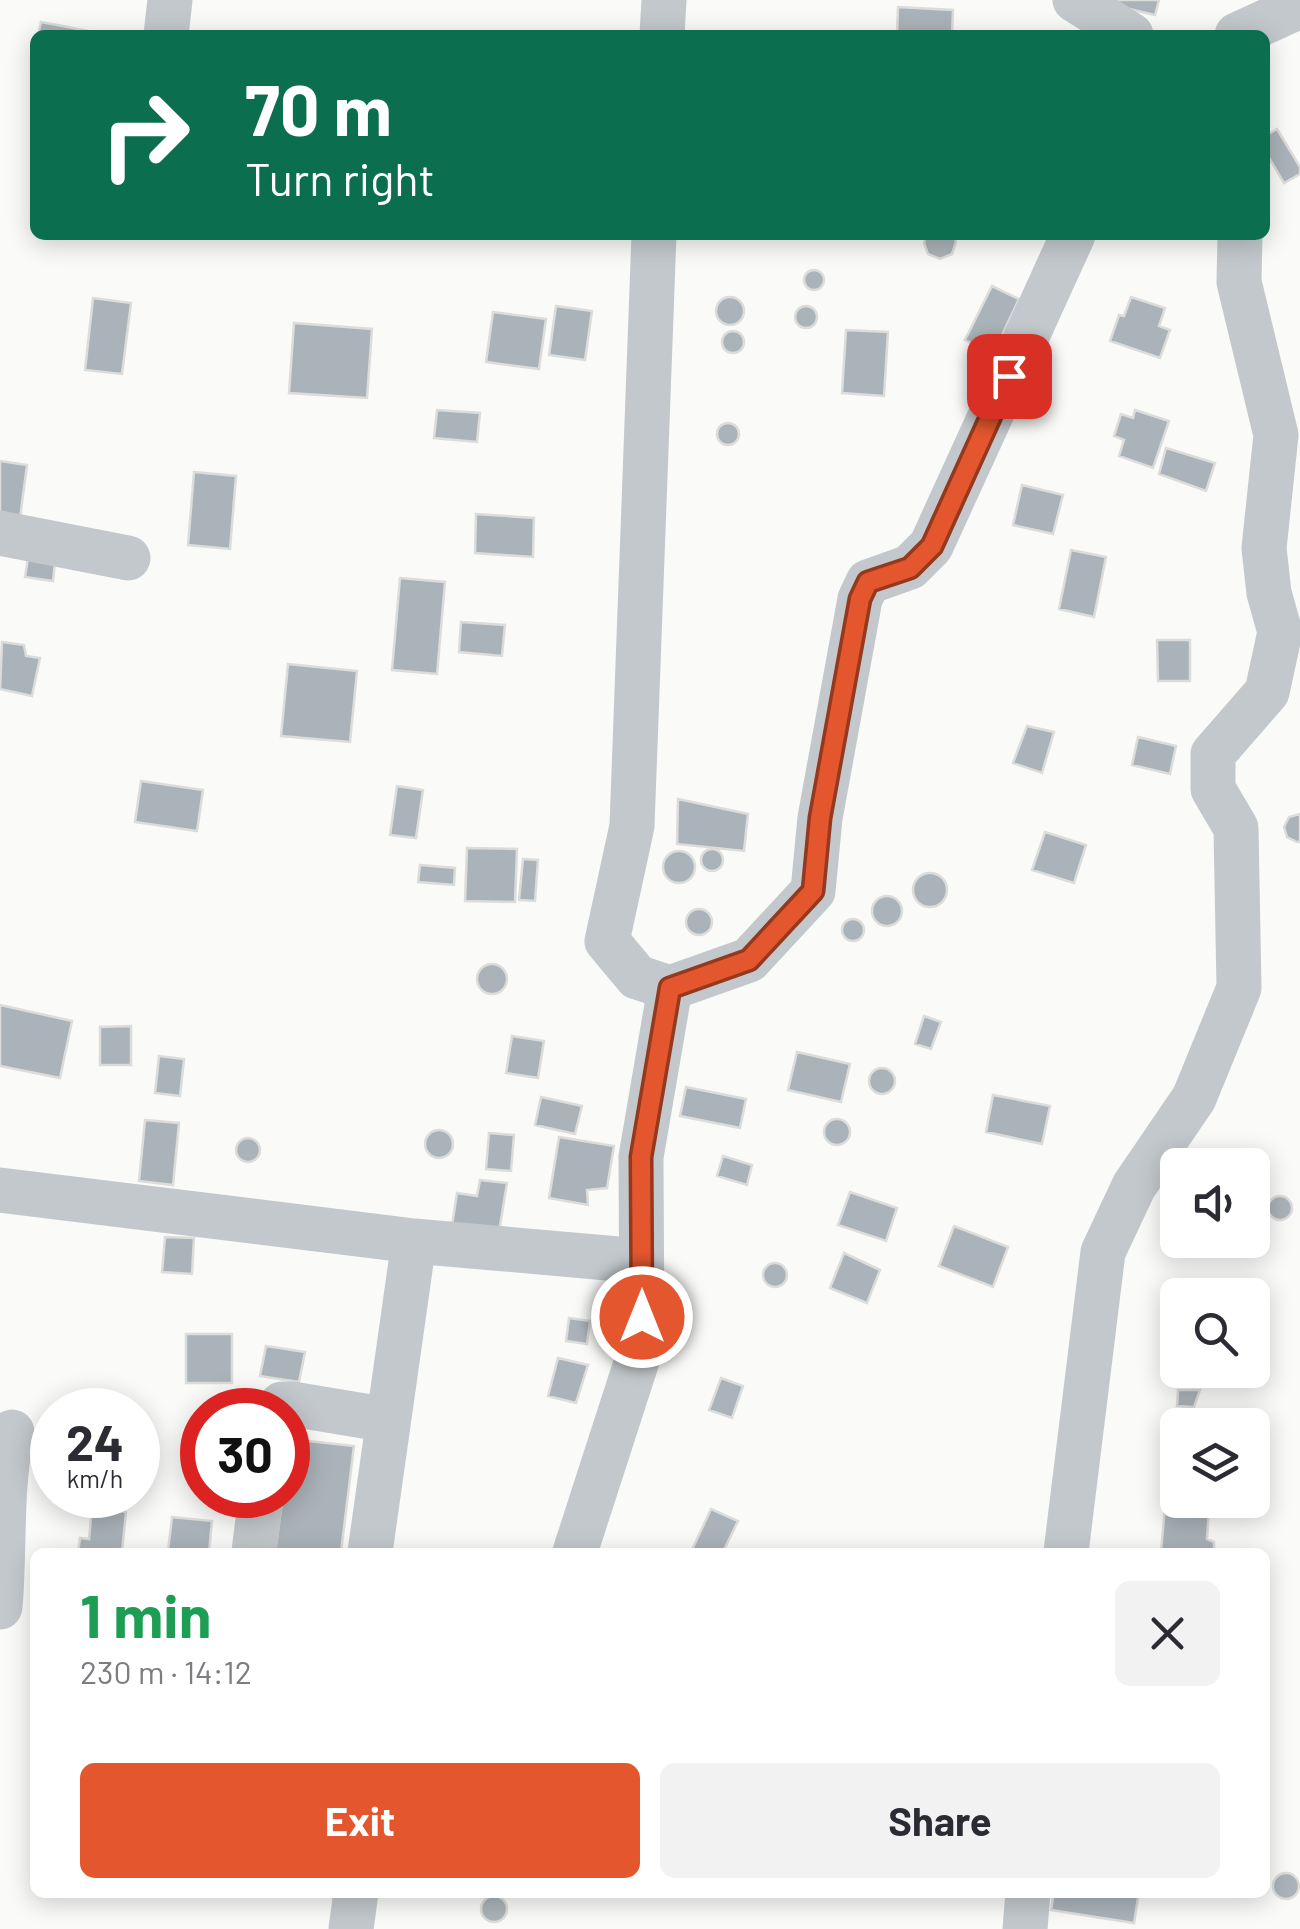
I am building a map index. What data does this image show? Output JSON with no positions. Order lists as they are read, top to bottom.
{
  "page": {
    "turn": ["70 m", "Turn right"],
    "speed": "24 km/h",
    "limit": "30",
    "heading": ["1 min", "230 m · 14:12"],
    "buttons": ["Exit", "Share"]
  }
}
